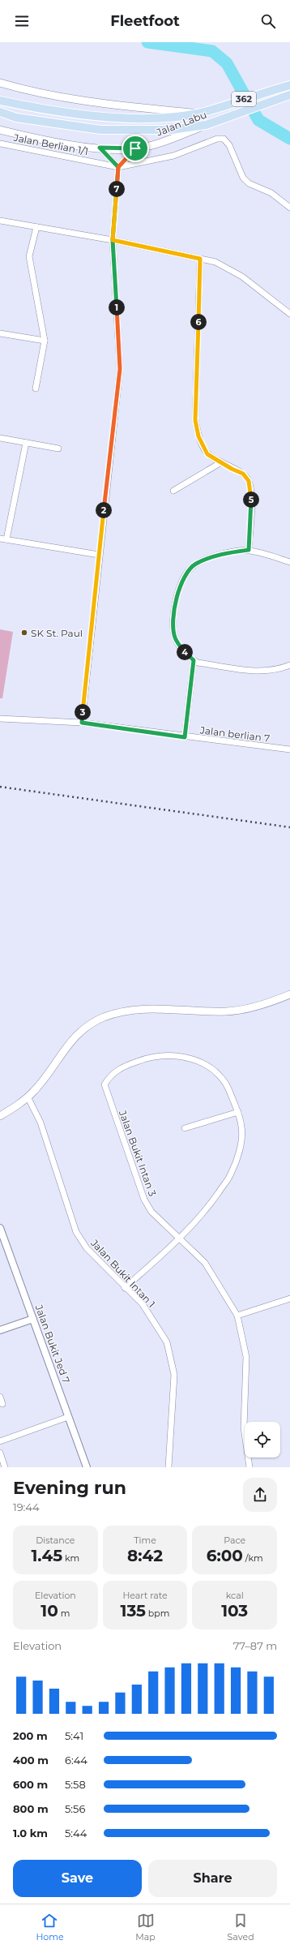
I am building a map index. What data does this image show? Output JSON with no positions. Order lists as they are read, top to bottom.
{
  "streets": {
    "main road": ["362", "Jalan Labu"],
    "street": [
      "Jalan Berlian 1/1",
      "Jalan berlian 7",
      "Jalan Bukit Intan 3",
      "Jalan Bukit Intan 1",
      "Jalan Bukit Jed 7"
    ]
  },
  "places": ["SK St. Paul"],
  "page": {
    "header": "Fleetfoot",
    "pins": [
      "7",
      "1",
      "6",
      "5",
      "2",
      "4",
      "3"
    ],
    "heading": ["Evening run", "19:44"],
    "stats": [
      ["Distance", "1.45 km"],
      ["Time", "8:42"],
      ["Pace", "6:00 /km"],
      ["Elevation", "10 m"],
      ["Heart rate", "135 bpm"],
      ["kcal", "103"]
    ],
    "chart": ["Elevation", "77–87 m"],
    "list": [
      {
        "name": "200 m",
        "note": "5:41"
      },
      {
        "name": "400 m",
        "note": "6:44"
      },
      {
        "name": "600 m",
        "note": "5:58"
      },
      {
        "name": "800 m",
        "note": "5:56"
      },
      {
        "name": "1.0 km",
        "note": "5:44"
      }
    ],
    "buttons": ["Save", "Share"],
    "tabs": ["Home", "Map", "Saved"]
  }
}
